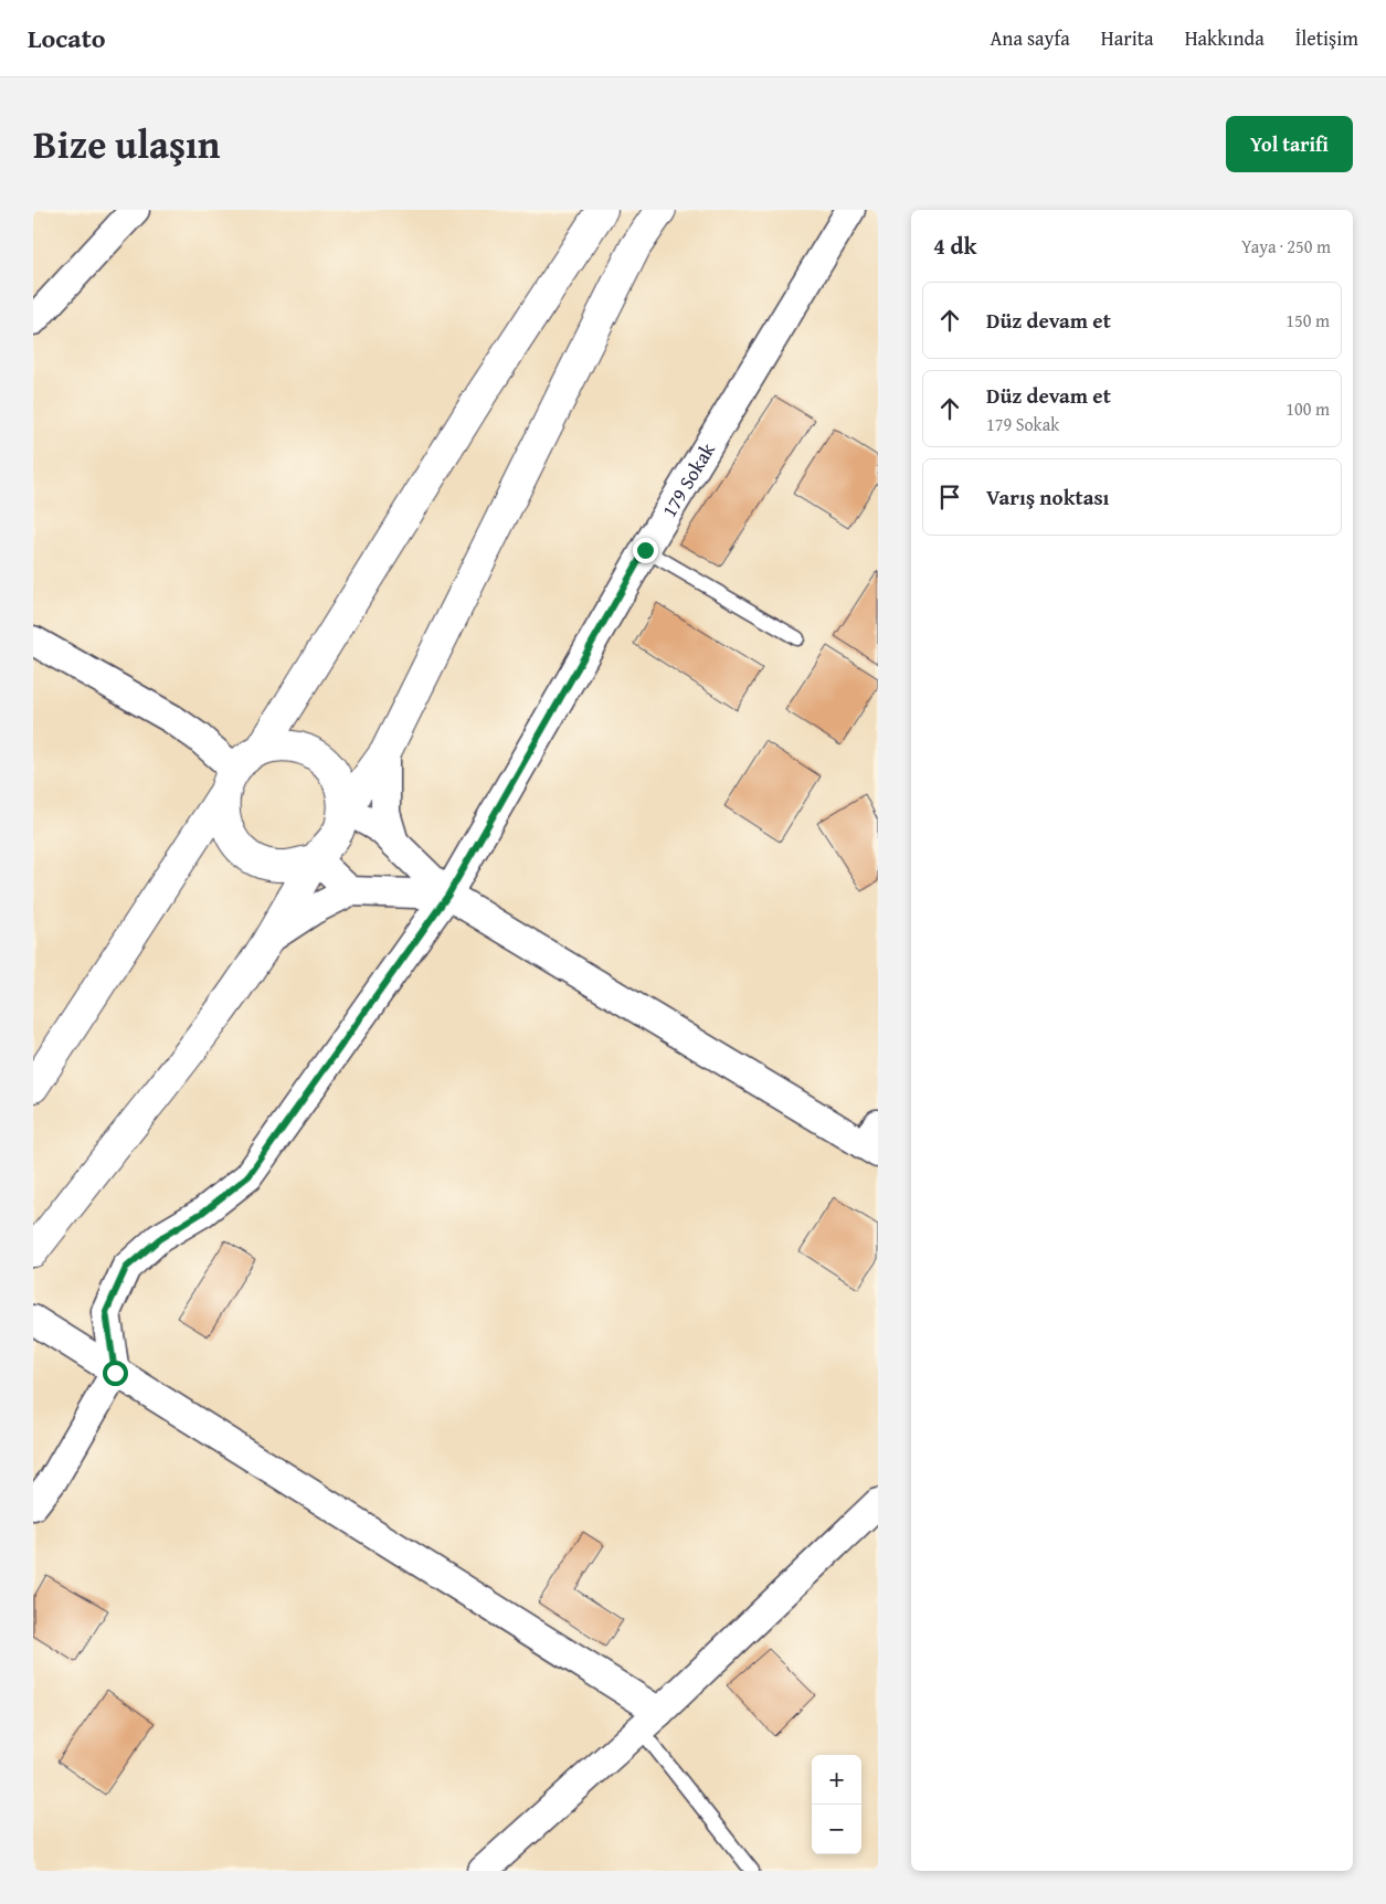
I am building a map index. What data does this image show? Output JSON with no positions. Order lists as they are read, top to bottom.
{
  "streets": {
    "street": ["179 Sokak"]
  },
  "page": {
    "header": "Locato",
    "nav": [
      "Ana sayfa",
      "Harita",
      "Hakkında",
      "İletişim"
    ],
    "title": "Bize ulaşın",
    "buttons": "Yol tarifi",
    "heading": ["4 dk", "Yaya · 250 m"],
    "list": [
      ["Düz devam et", "150 m"],
      ["Düz devam et", "179 Sokak", "100 m"],
      "Varış noktası"
    ],
    "map_buttons": ["+", "−"]
  }
}
